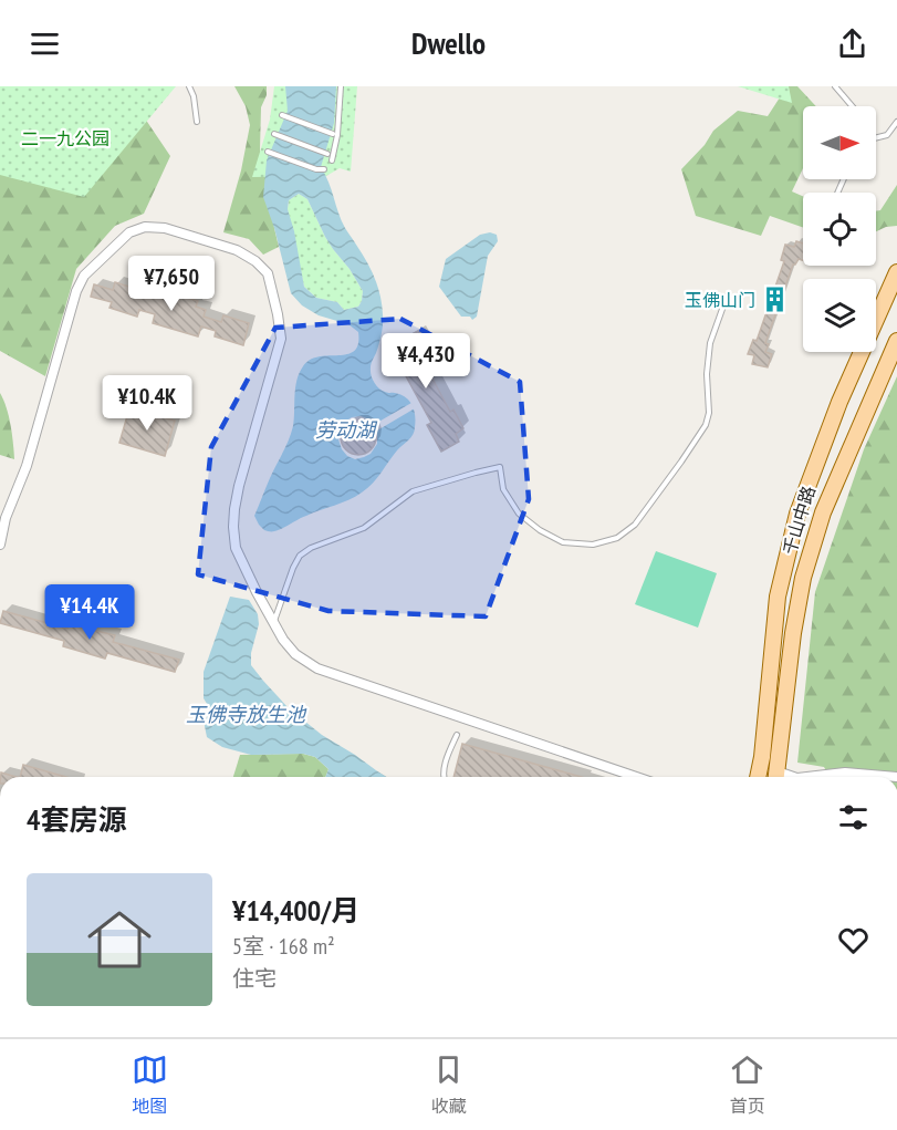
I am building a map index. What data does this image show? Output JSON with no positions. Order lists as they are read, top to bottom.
{
  "streets": {
    "main road": ["千山中路"]
  },
  "water": ["劳动湖", "玉佛寺放生池"],
  "parks": ["二一九公园"],
  "places": {
    "building": ["玉佛山门"]
  },
  "north": "right",
  "page": {
    "header": "Dwello",
    "price": [
      "¥7,650",
      "¥4,430",
      "¥10.4K",
      "¥14.4K"
    ],
    "heading": "4套房源",
    "list": [
      {
        "name": "¥14,400/月",
        "note": "5室 · 168 m² · 住宅"
      }
    ],
    "tabs": ["地图", "收藏", "首页"]
  }
}
